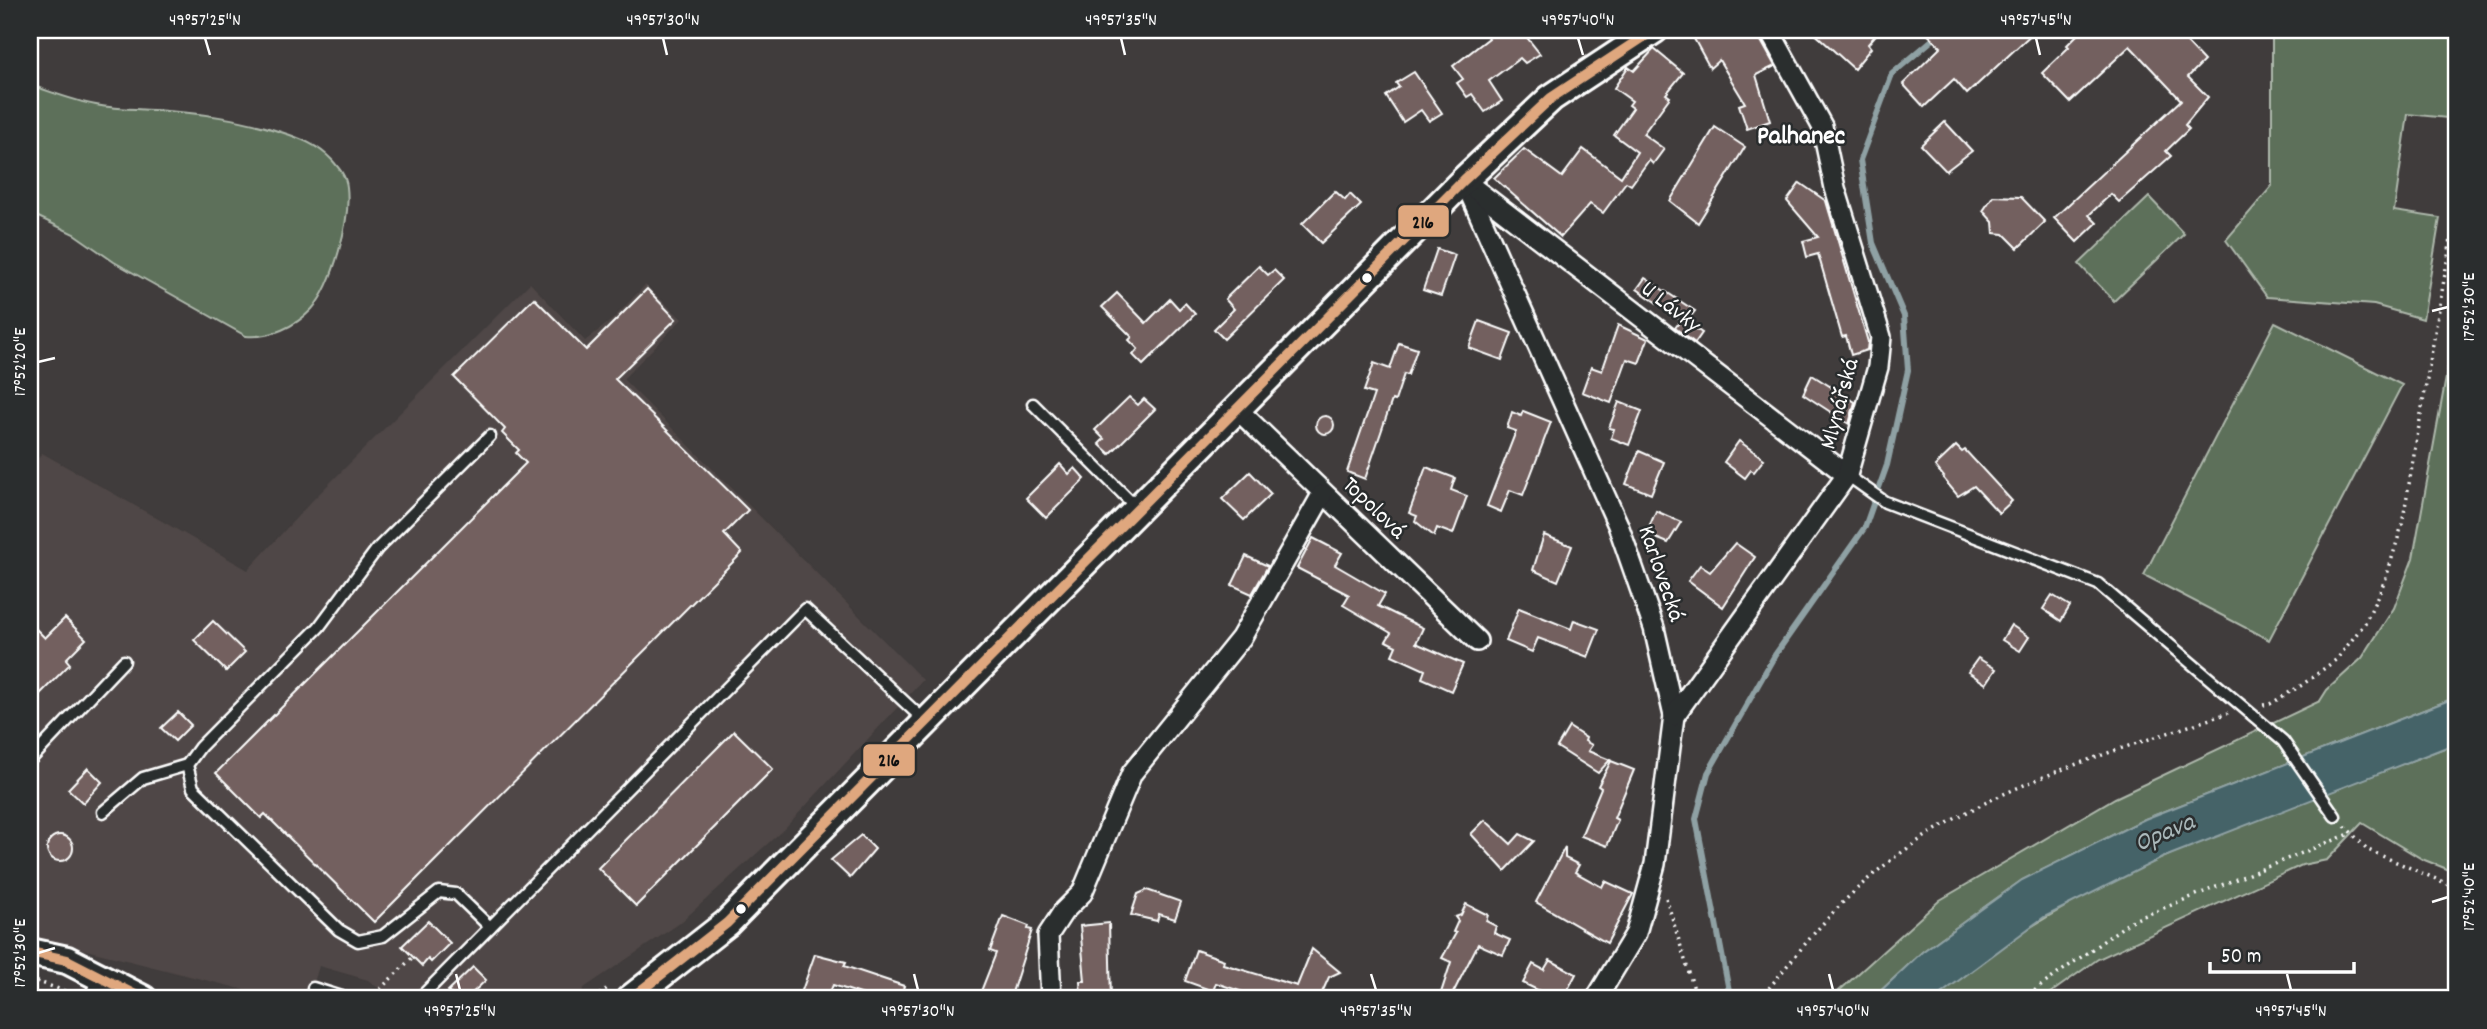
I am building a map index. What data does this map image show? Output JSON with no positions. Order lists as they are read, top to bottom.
{
  "streets": {
    "street": [
      "U Lávky",
      "Mlynářská",
      "Topolová",
      "Karlovecká"
    ]
  },
  "crossings": [
    ["U Lávky", "Mlynářská"],
    ["U Lávky", "Karlovecká"],
    ["Mlynářská", "Karlovecká"]
  ],
  "districts": ["Palhanec"],
  "water": ["Opava"],
  "lines": ["transit line 216"],
  "scale_bar": "50 m",
  "coordinates": [
    "49°57'25\"N",
    "49°57'30\"N",
    "49°57'35\"N",
    "49°57'40\"N",
    "49°57'45\"N",
    "17°52'30\"E",
    "17°52'20\"E",
    "17°52'40\"E"
  ]
}
